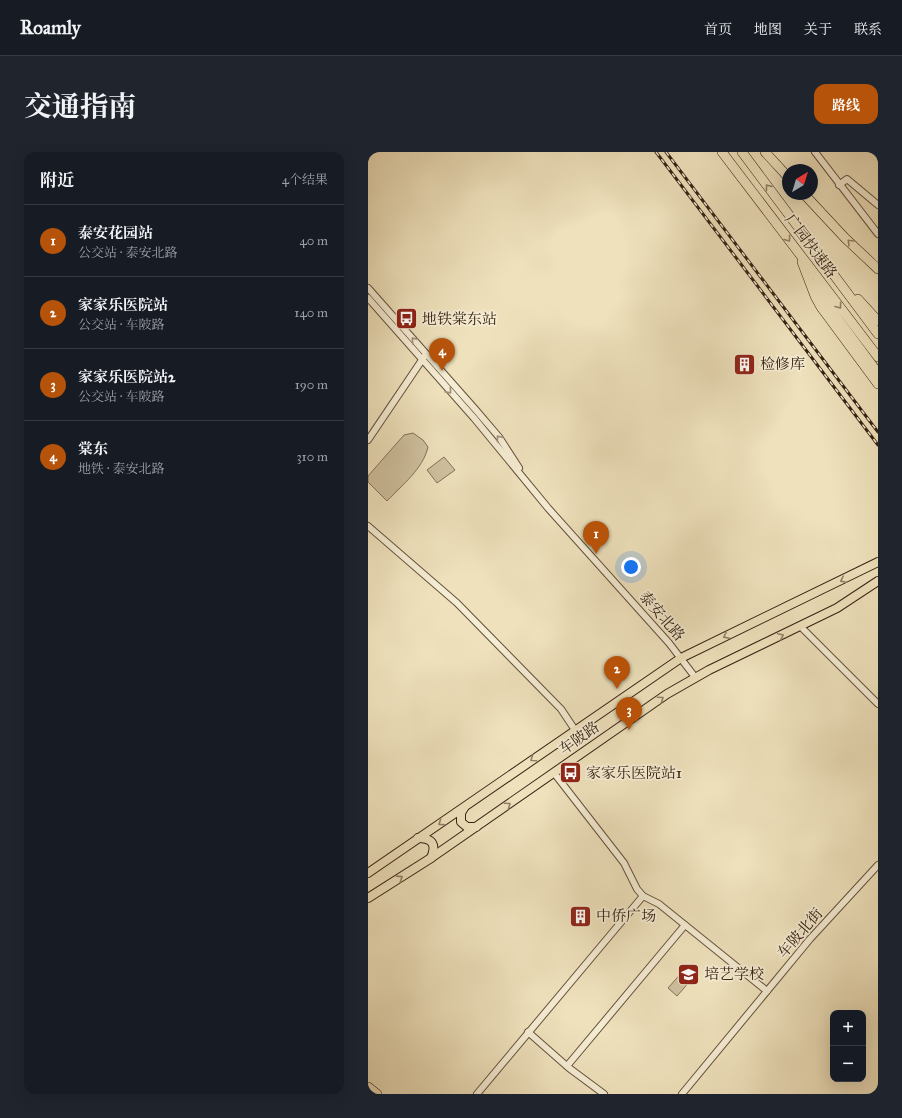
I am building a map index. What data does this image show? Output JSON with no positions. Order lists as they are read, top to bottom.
{
  "streets": {
    "highway": ["广园快速路"],
    "main road": ["车陂路"],
    "street": ["泰安北路", "车陂北街"]
  },
  "crossings": [
    ["泰安北路", "车陂路"]
  ],
  "places": {
    "bus stop": ["地铁棠东站", "家家乐医院站1"],
    "building": ["检修库", "中侨广场"],
    "school or university": ["培艺学校"]
  },
  "north": "top right",
  "page": {
    "header": "Roamly",
    "nav": [
      "首页",
      "地图",
      "关于",
      "联系"
    ],
    "title": "交通指南",
    "buttons": "路线",
    "heading": ["附近", "4个结果"],
    "list": [
      {
        "mark": "1",
        "name": "泰安花园站",
        "note": "公交站 · 泰安北路",
        "value": "40 m"
      },
      {
        "mark": "2",
        "name": "家家乐医院站",
        "note": "公交站 · 车陂路",
        "value": "140 m"
      },
      {
        "mark": "3",
        "name": "家家乐医院站2",
        "note": "公交站 · 车陂路",
        "value": "190 m"
      },
      {
        "mark": "4",
        "name": "棠东",
        "note": "地铁 · 泰安北路",
        "value": "310 m"
      }
    ],
    "pins": [
      "4",
      "1",
      "2",
      "3"
    ],
    "map_buttons": ["+", "−"]
  }
}
